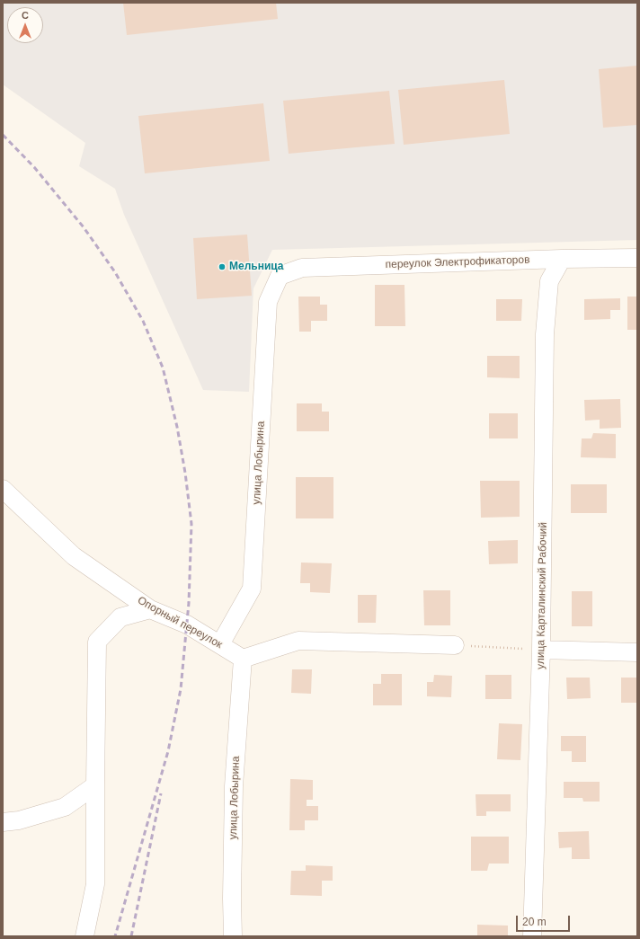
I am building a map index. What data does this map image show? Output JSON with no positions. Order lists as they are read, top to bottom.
{
  "streets": {
    "street": [
      "переулок Электрофикаторов",
      "улица Лобырина",
      "улица Карталинский Рабочий",
      "Опорный переулок"
    ]
  },
  "crossings": [
    ["переулок Электрофикаторов", "улица Лобырина"],
    ["переулок Электрофикаторов", "улица Карталинский Рабочий"],
    ["улица Лобырина", "Опорный переулок"]
  ],
  "places": ["Мельница"],
  "scale_bar": "20 m",
  "north": "top"
}
